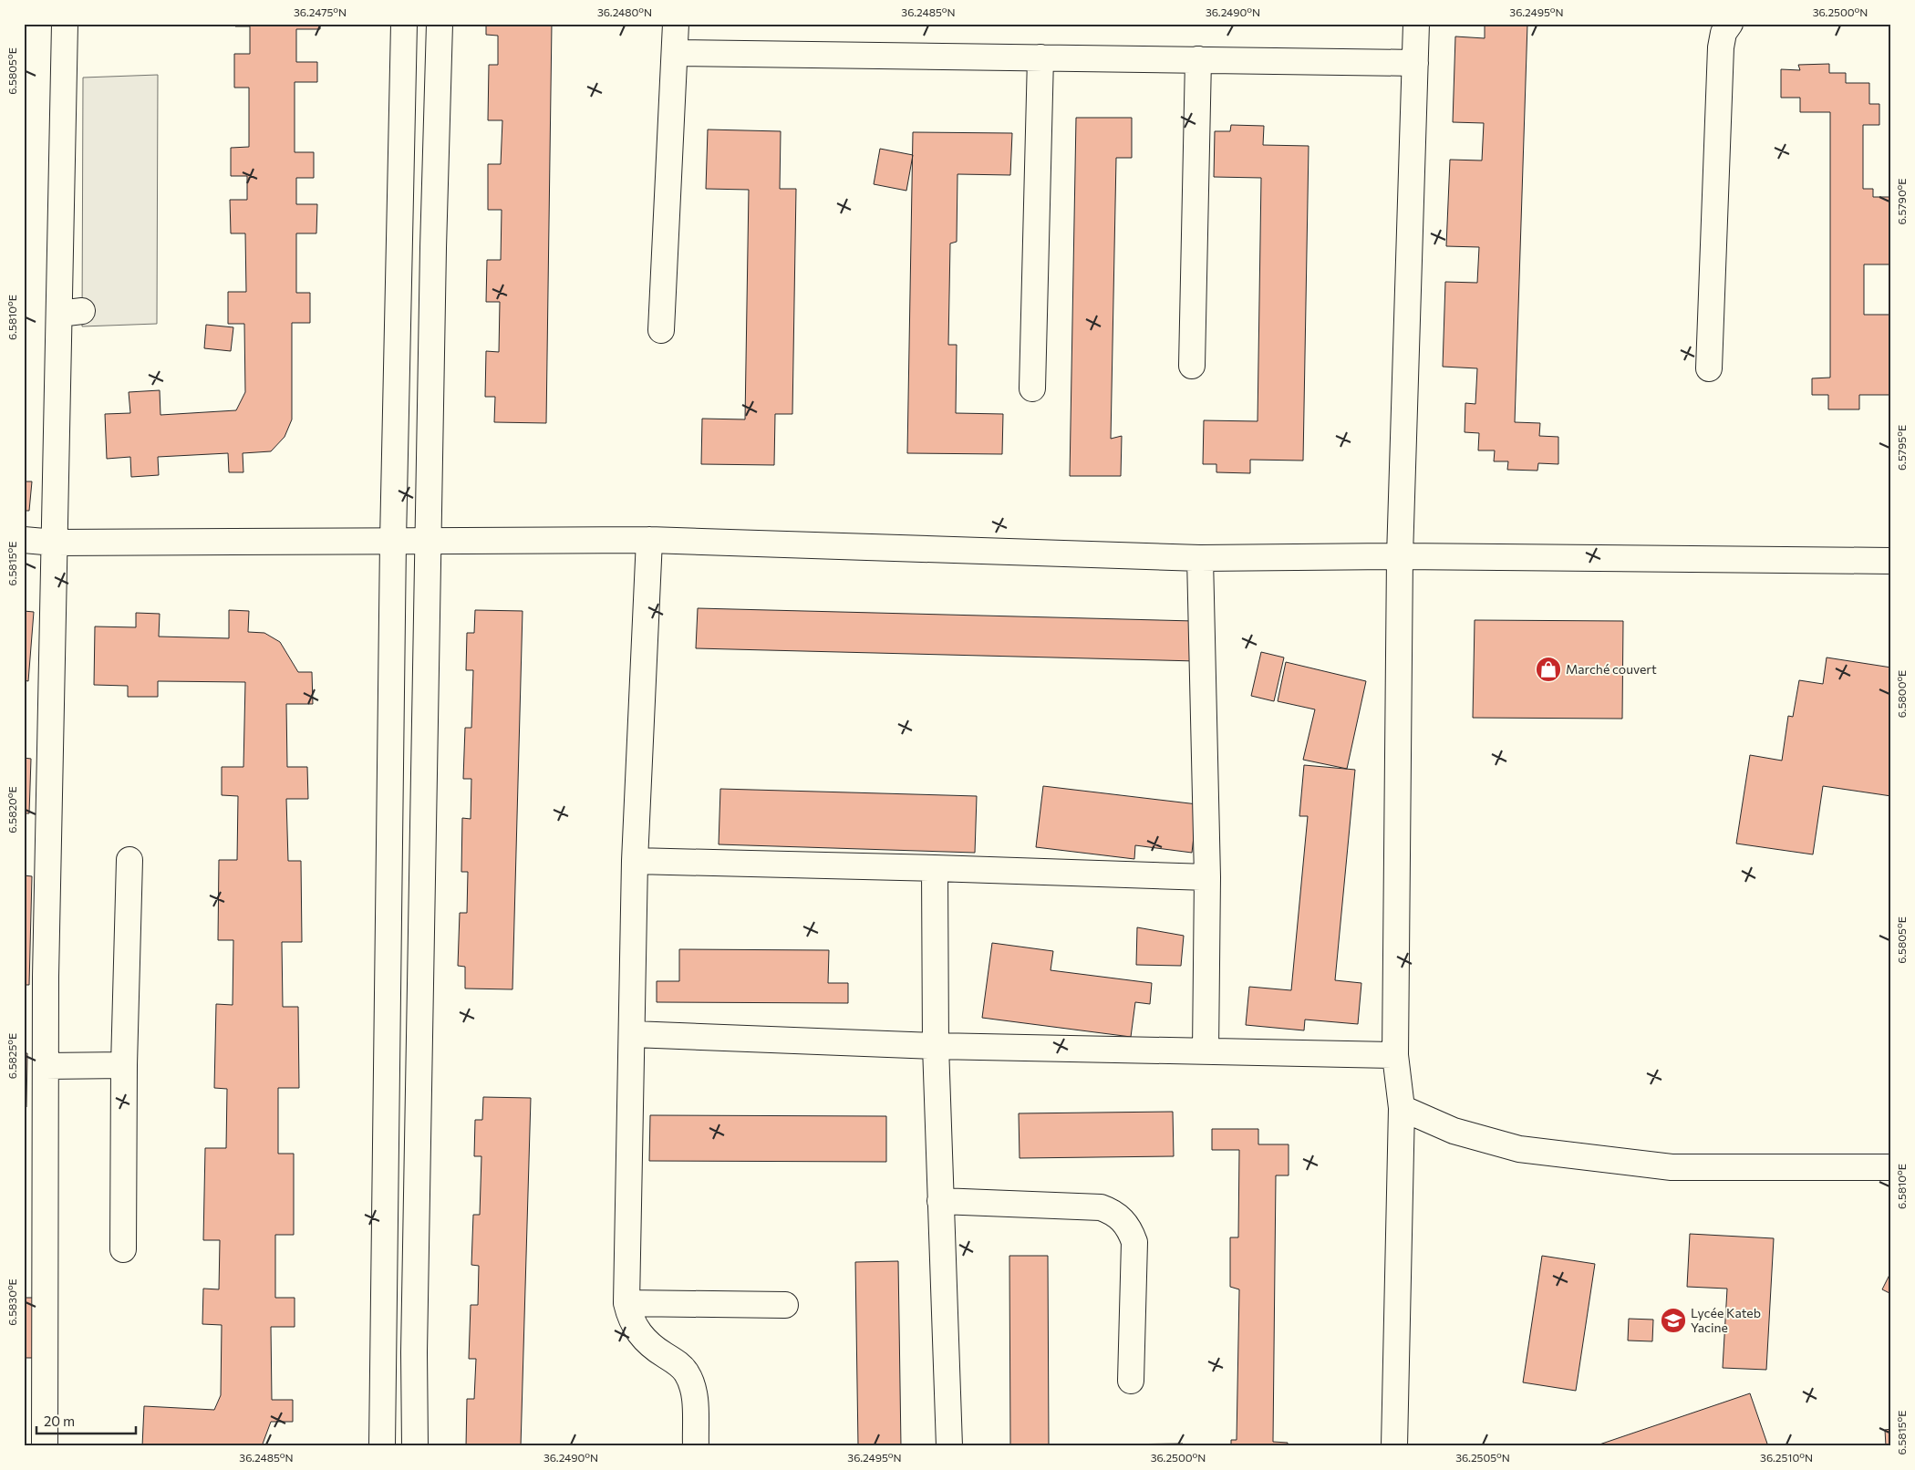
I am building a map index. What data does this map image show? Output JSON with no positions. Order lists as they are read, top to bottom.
{
  "places": {
    "shop": ["Marché couvert"],
    "school or university": ["Lycée Kateb Yacine"]
  },
  "scale_bar": "20 m",
  "coordinates": [
    "36.2475°N",
    "36.2480°N",
    "36.2485°N",
    "36.2490°N",
    "36.2495°N",
    "36.2500°N",
    "6.5805°E",
    "6.5790°E",
    "6.5810°E",
    "6.5795°E",
    "6.5815°E",
    "6.5800°E",
    "6.5820°E",
    "6.5825°E",
    "6.5830°E",
    "36.2505°N",
    "36.2510°N"
  ]
}
